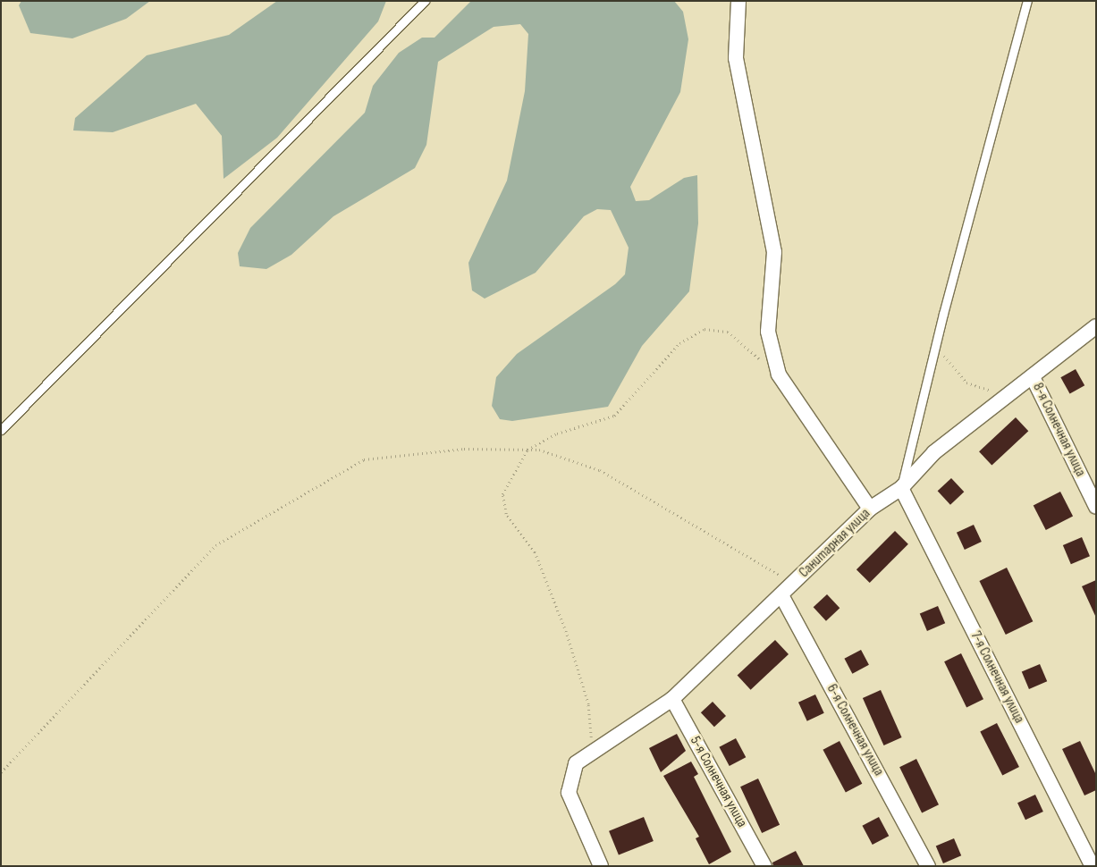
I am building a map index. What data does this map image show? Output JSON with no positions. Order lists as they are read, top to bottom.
{
  "streets": {
    "street": [
      "8-я Солнечная улица",
      "Санитарная улица",
      "7-я Солнечная улица",
      "6-я Солнечная улица",
      "5-я Солнечная улица"
    ]
  },
  "crossings": [
    ["8-я Солнечная улица", "Санитарная улица"],
    ["Санитарная улица", "7-я Солнечная улица"],
    ["Санитарная улица", "6-я Солнечная улица"],
    ["Санитарная улица", "5-я Солнечная улица"]
  ]
}
